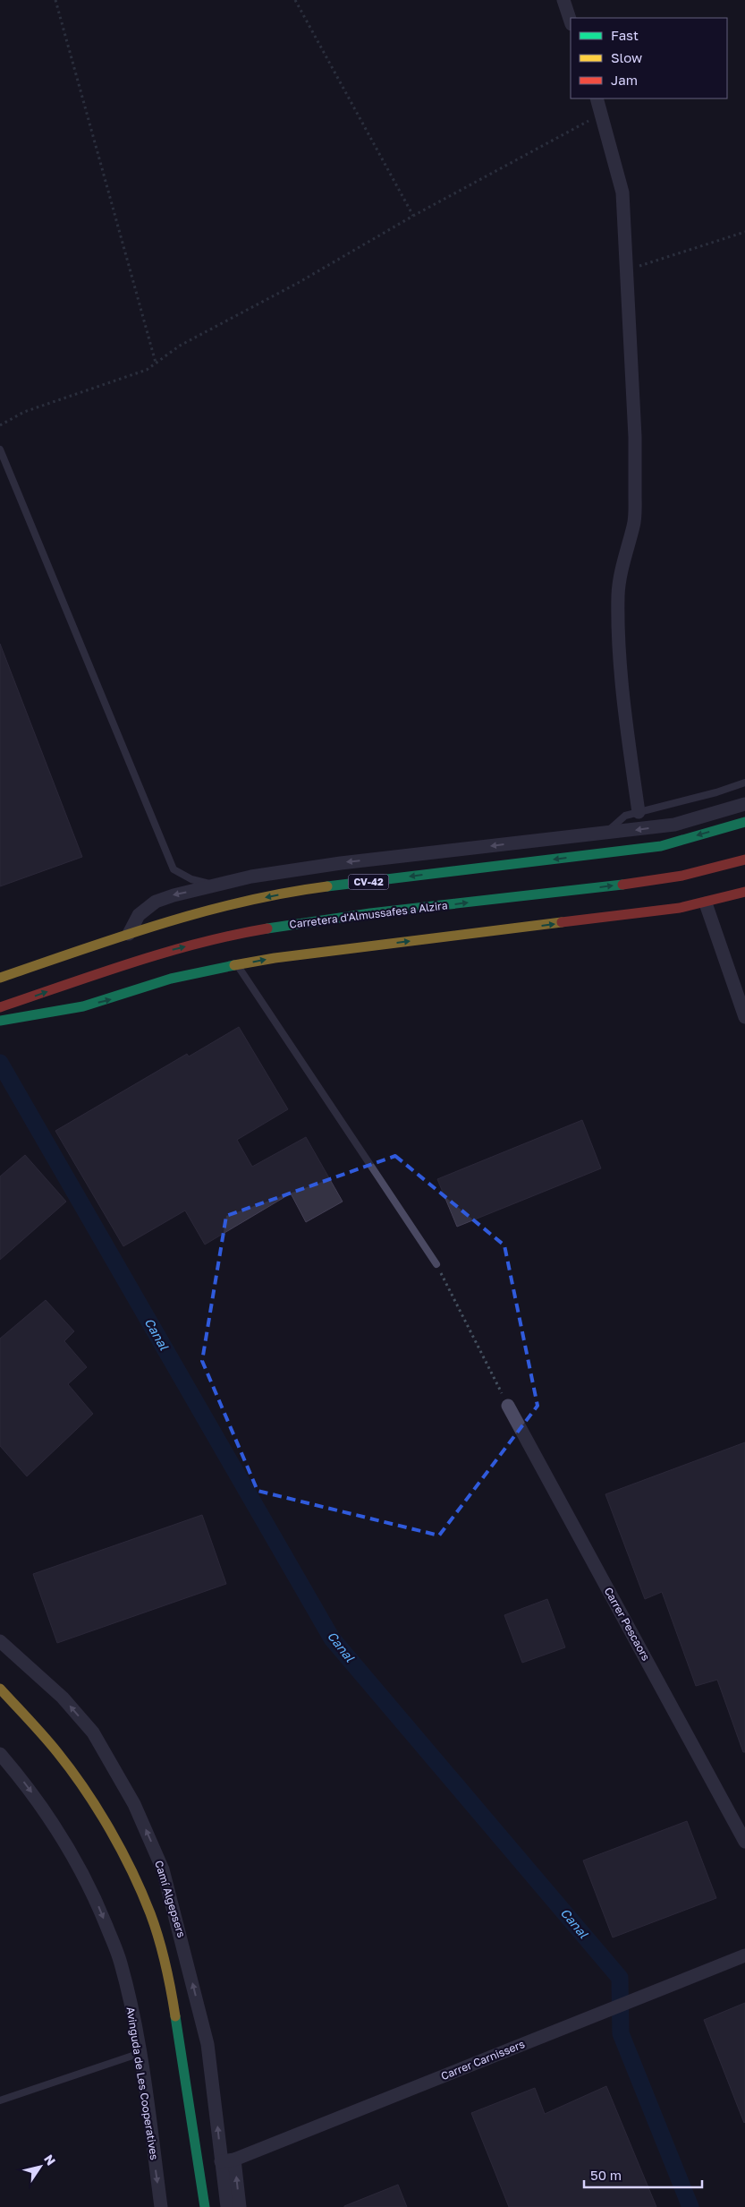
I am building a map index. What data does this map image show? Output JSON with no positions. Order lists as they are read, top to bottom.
{
  "streets": {
    "main road": ["CV-42", "Carretera d'Almussafes a Alzira"],
    "street": [
      "Carrer Pescaors",
      "Camí Algepsers",
      "Carrer Carnissers",
      "Avinguda de Les Cooperatives"
    ]
  },
  "crossings": [
    ["Camí Algepsers", "Carrer Carnissers"]
  ],
  "one_way": ["Camí Algepsers", "Avinguda de Les Cooperatives"],
  "water": ["Canal"],
  "legend": ["Fast", "Slow", "Jam"],
  "scale_bar": "50 m",
  "north": "top right"
}
